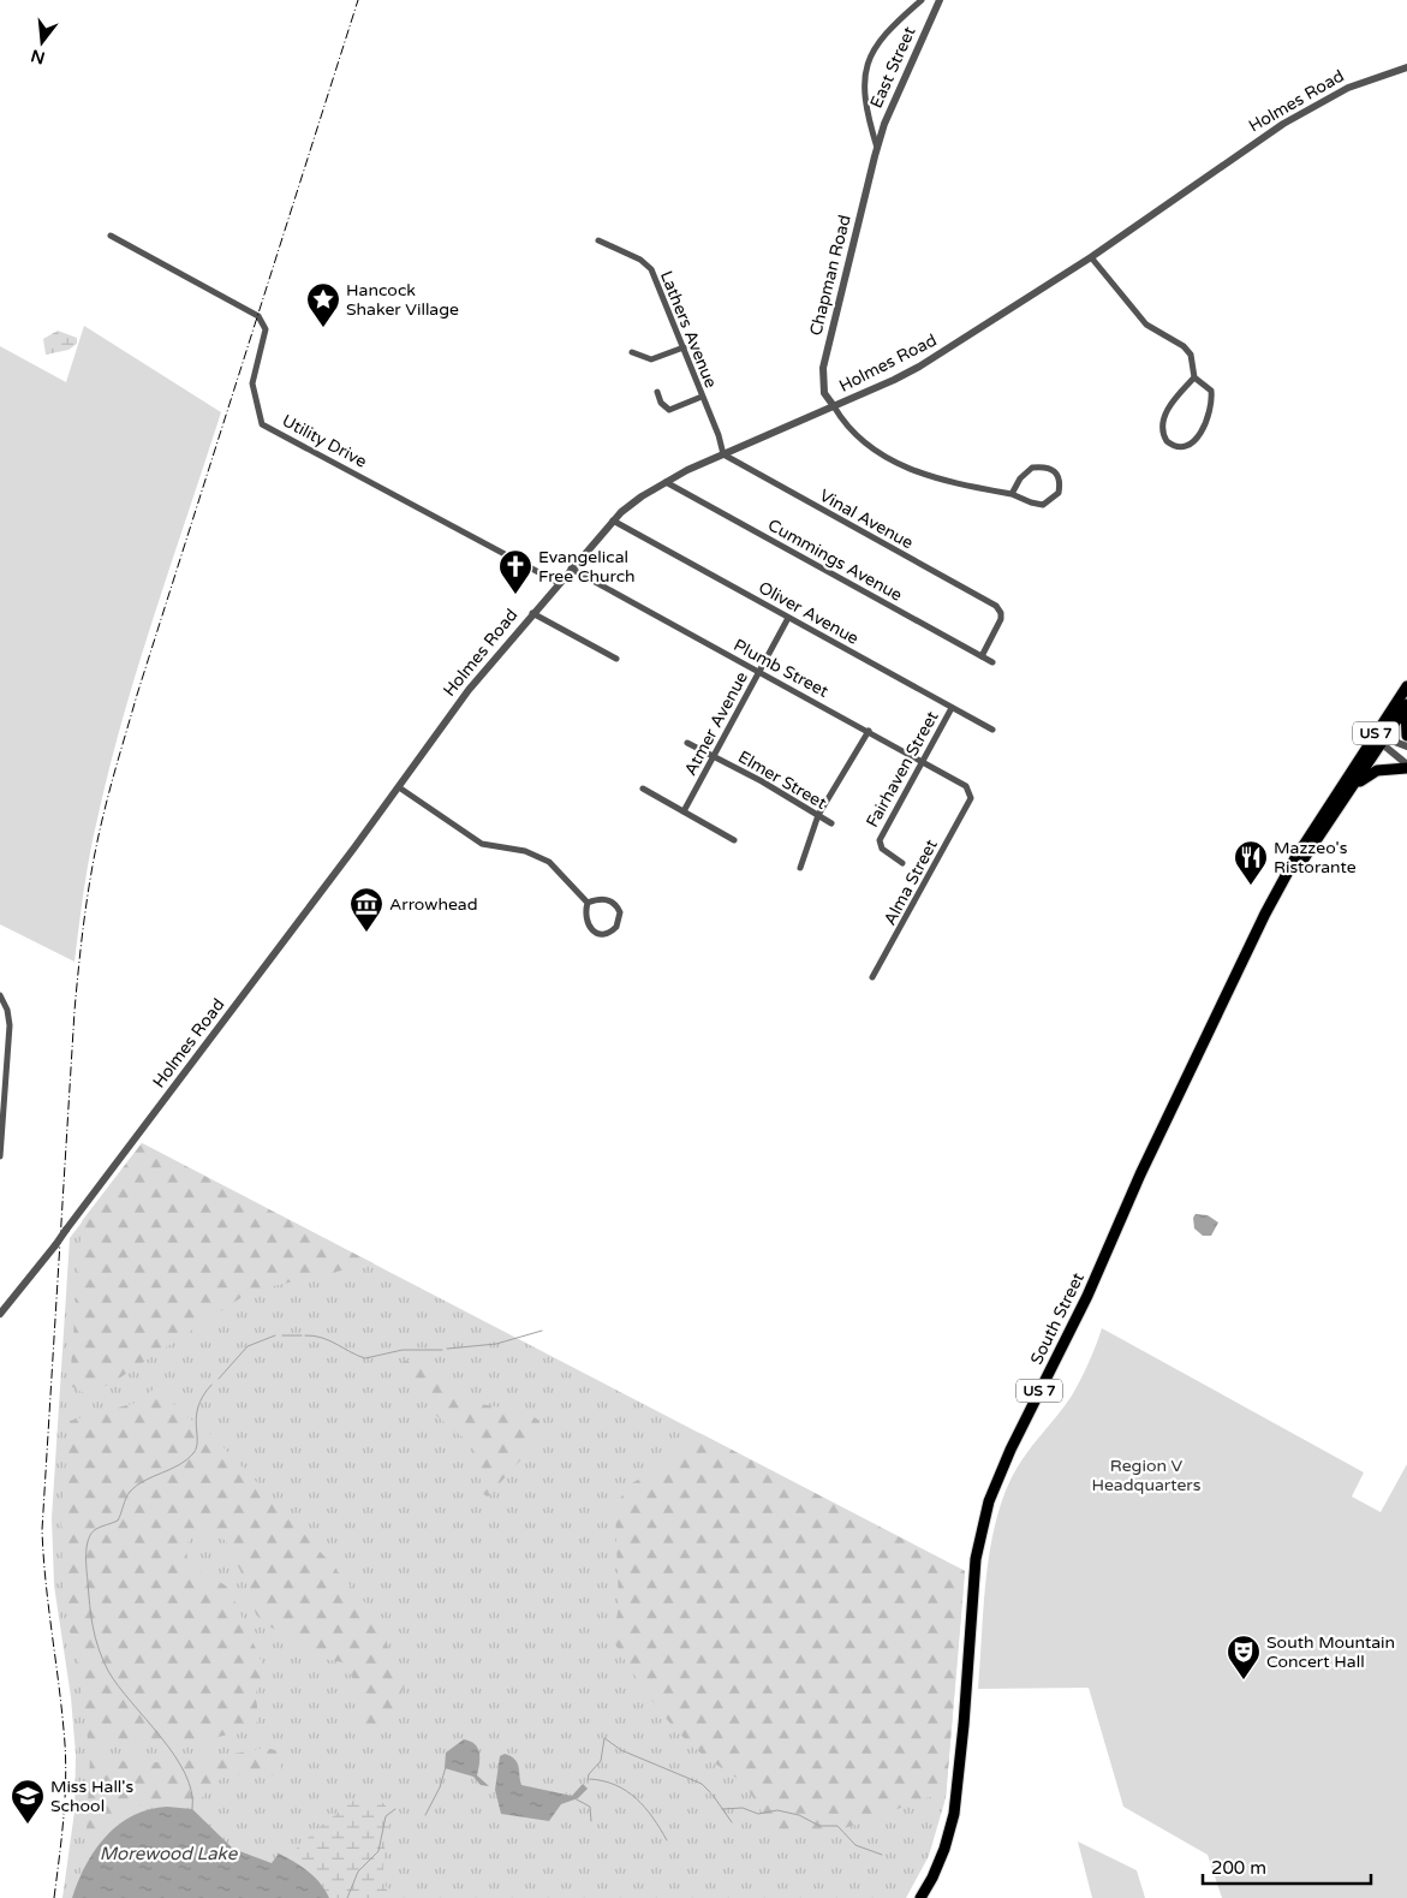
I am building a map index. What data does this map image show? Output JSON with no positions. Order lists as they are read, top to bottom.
{
  "streets": {
    "highway": ["US 7", "South Street"],
    "street": [
      "East Street",
      "Holmes Road",
      "Chapman Road",
      "Lathers Avenue",
      "Utility Drive",
      "Vinal Avenue",
      "Cummings Avenue",
      "Oliver Avenue",
      "Plumb Street",
      "Atmer Avenue",
      "Fairhaven Street",
      "Elmer Street",
      "Alma Street"
    ]
  },
  "crossings": [
    ["East Street", "Chapman Road"],
    ["Holmes Road", "Chapman Road"],
    ["Holmes Road", "Lathers Avenue"],
    ["Holmes Road", "Utility Drive"],
    ["Holmes Road", "Vinal Avenue"],
    ["Holmes Road", "Cummings Avenue"],
    ["Holmes Road", "Oliver Avenue"],
    ["Holmes Road", "Plumb Street"],
    ["Lathers Avenue", "Vinal Avenue"],
    ["Vinal Avenue", "Cummings Avenue"],
    ["Oliver Avenue", "Atmer Avenue"],
    ["Oliver Avenue", "Fairhaven Street"],
    ["Plumb Street", "Atmer Avenue"],
    ["Plumb Street", "Fairhaven Street"],
    ["Plumb Street", "Alma Street"],
    ["Atmer Avenue", "Elmer Street"]
  ],
  "water": ["Morewood Lake"],
  "parks": ["Region V Headquarters"],
  "places": {
    "place": ["Hancock Shaker Village"],
    "church": ["Evangelical Free Church"],
    "restaurant": ["Mazzeo's Ristorante"],
    "museum": ["Arrowhead"],
    "theatre": ["South Mountain Concert Hall"],
    "school or university": ["Miss Hall's School"]
  },
  "scale_bar": "200 m",
  "north": "bottom"
}
